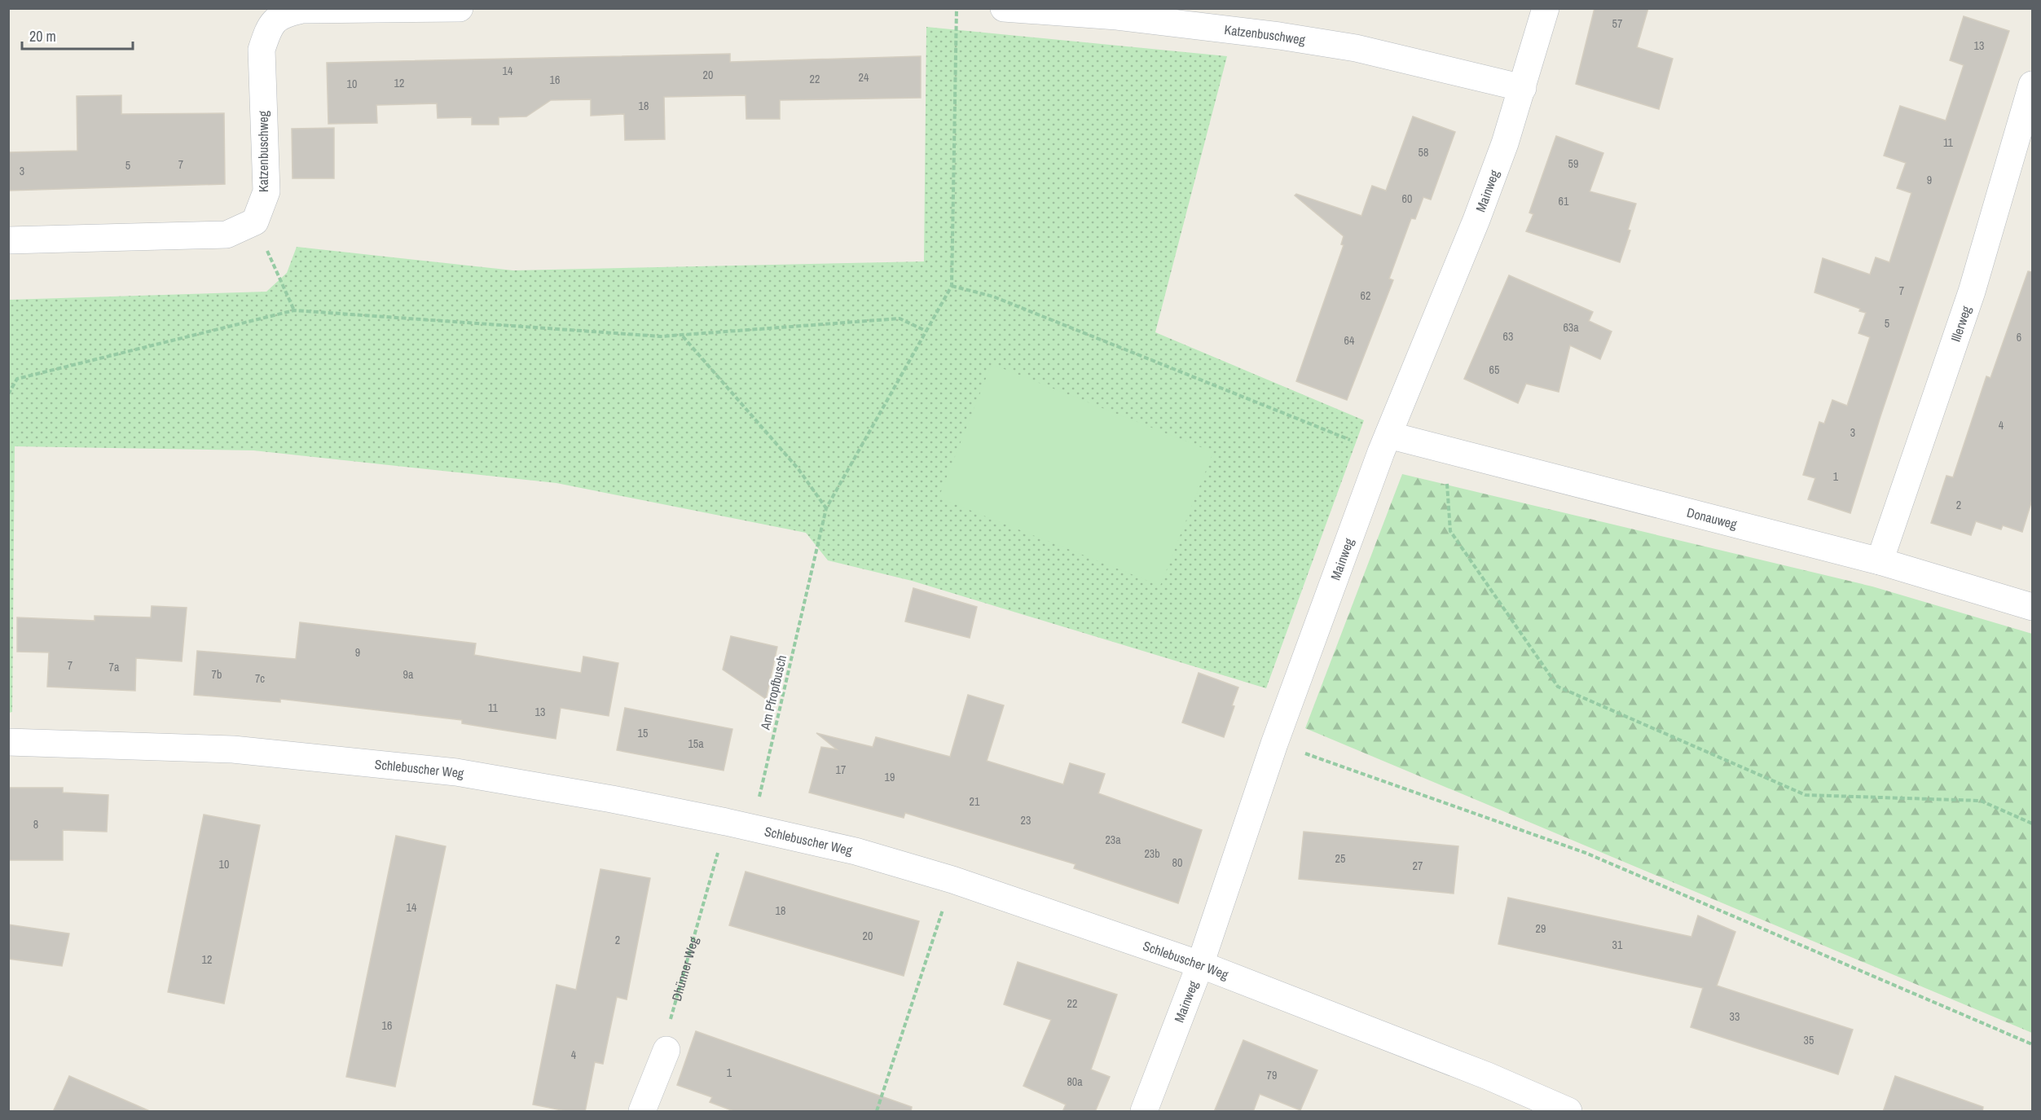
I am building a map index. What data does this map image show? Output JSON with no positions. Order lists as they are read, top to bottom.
{
  "streets": {
    "street": [
      "Katzenbuschweg",
      "Mainweg",
      "Illerweg",
      "Donauweg",
      "Schlebuscher Weg"
    ],
    "path": ["Am Pfropfbusch", "Dhünner Weg"]
  },
  "crossings": [
    ["Katzenbuschweg", "Mainweg"],
    ["Mainweg", "Donauweg"],
    ["Mainweg", "Schlebuscher Weg"],
    ["Illerweg", "Donauweg"],
    ["Am Pfropfbusch", "Schlebuscher Weg"],
    ["Schlebuscher Weg", "Dhünner Weg"]
  ],
  "house_numbers": [
    "57",
    "13",
    "14",
    "20",
    "24",
    "22",
    "16",
    "12",
    "10",
    "18",
    "11",
    "58",
    "59",
    "7",
    "5",
    "3",
    "9",
    "60",
    "61",
    "7",
    "62",
    "5",
    "63a",
    "63",
    "6",
    "64",
    "65",
    "4",
    "3",
    "1",
    "2",
    "9",
    "7",
    "7a",
    "7b",
    "9a",
    "7c",
    "11",
    "13",
    "15",
    "15a",
    "17",
    "19",
    "21",
    "23",
    "8",
    "23a",
    "23b",
    "25",
    "80",
    "10",
    "27",
    "14",
    "18",
    "29",
    "20",
    "2",
    "31",
    "12",
    "22",
    "33",
    "16",
    "35",
    "4",
    "1",
    "79",
    "80a"
  ],
  "scale_bar": "20 m"
}
